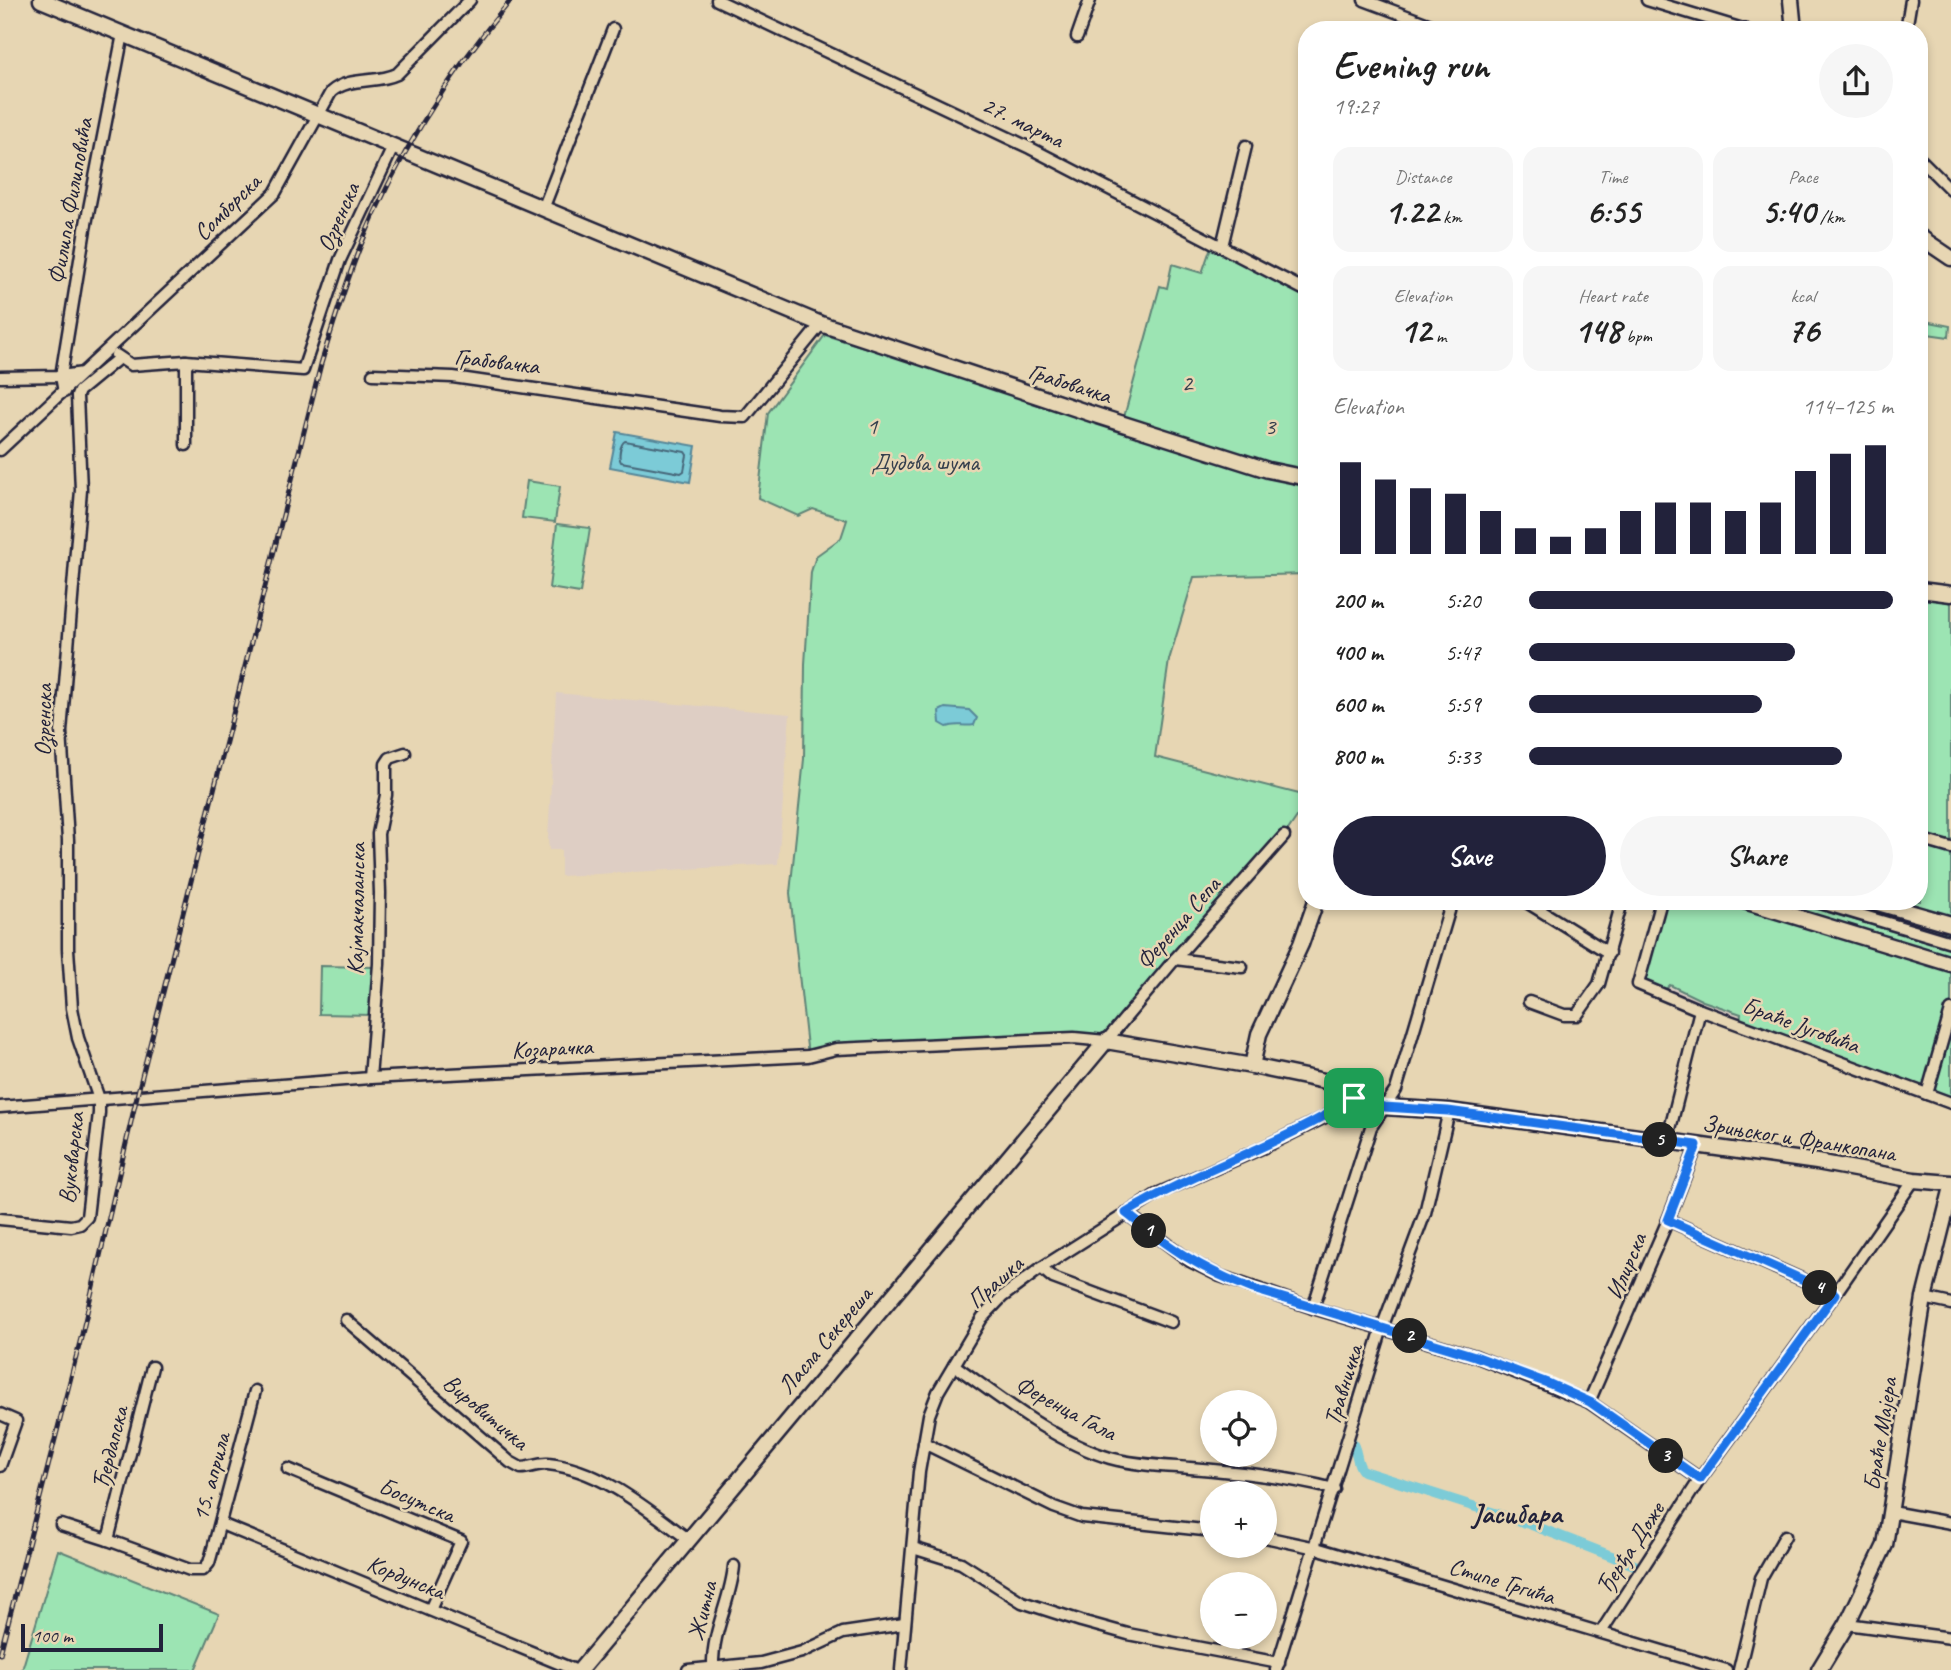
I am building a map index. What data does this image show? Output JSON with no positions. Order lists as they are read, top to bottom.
{
  "streets": {
    "street": [
      "27. марта",
      "Филипа Филиповића",
      "Сомборска",
      "Озренска",
      "Грабовачка",
      "Кајмакчаланска",
      "Ференца Сепа",
      "Браће Југовића",
      "Козарачка",
      "Зрињског и Франкопана",
      "Вуковарска",
      "Илирска",
      "Прашка",
      "Ласла Секереша",
      "Травничка",
      "Ференца Гала",
      "Вировитичка",
      "Браће Мајера",
      "Ђердапска",
      "15. априла",
      "Босутска",
      "Ђерђа Доже",
      "Кордунска",
      "Стипе Гргића",
      "Житна"
    ]
  },
  "crossings": [
    ["Филипа Филиповића", "Грабовачка"],
    ["Сомборска", "Грабовачка"],
    ["Озренска", "Грабовачка"],
    ["Озренска", "Козарачка"],
    ["Озренска", "Вуковарска"],
    ["Кајмакчаланска", "Козарачка"],
    ["Ференца Сепа", "Козарачка"],
    ["Ференца Сепа", "Зрињског и Франкопана"],
    ["Ференца Сепа", "Ласла Секереша"],
    ["Козарачка", "Зрињског и Франкопана"],
    ["Козарачка", "Вуковарска"],
    ["Козарачка", "Ласла Секереша"],
    ["Зрињског и Франкопана", "Илирска"],
    ["Зрињског и Франкопана", "Прашка"],
    ["Зрињског и Франкопана", "Ласла Секереша"],
    ["Зрињског и Франкопана", "Травничка"],
    ["Зрињског и Франкопана", "Ђерђа Доже"],
    ["Прашка", "Ференца Гала"],
    ["Ласла Секереша", "Вировитичка"],
    ["Травничка", "Ференца Гала"],
    ["Травничка", "Стипе Гргића"],
    ["Ђердапска", "15. априла"],
    ["15. априла", "Кордунска"],
    ["Босутска", "Кордунска"],
    ["Ђерђа Доже", "Стипе Гргића"]
  ],
  "districts": ["Јасибара"],
  "parks": [
    "2",
    "1",
    "3",
    "Дудова шума"
  ],
  "scale_bar": "100 m",
  "page": {
    "heading": ["Evening run", "19:27"],
    "stats": [
      ["Distance", "1.22 km"],
      ["Time", "6:55"],
      ["Pace", "5:40 /km"],
      ["Elevation", "12 m"],
      ["Heart rate", "148 bpm"],
      ["kcal", "76"]
    ],
    "chart": ["Elevation", "114–125 m"],
    "list": [
      {
        "name": "200 m",
        "note": "5:20"
      },
      {
        "name": "400 m",
        "note": "5:47"
      },
      {
        "name": "600 m",
        "note": "5:59"
      },
      {
        "name": "800 m",
        "note": "5:33"
      }
    ],
    "buttons": ["Save", "Share"],
    "pins": [
      "5",
      "1",
      "4",
      "2",
      "3"
    ],
    "map_buttons": ["+", "−"],
    "scale": "100 m"
  }
}
